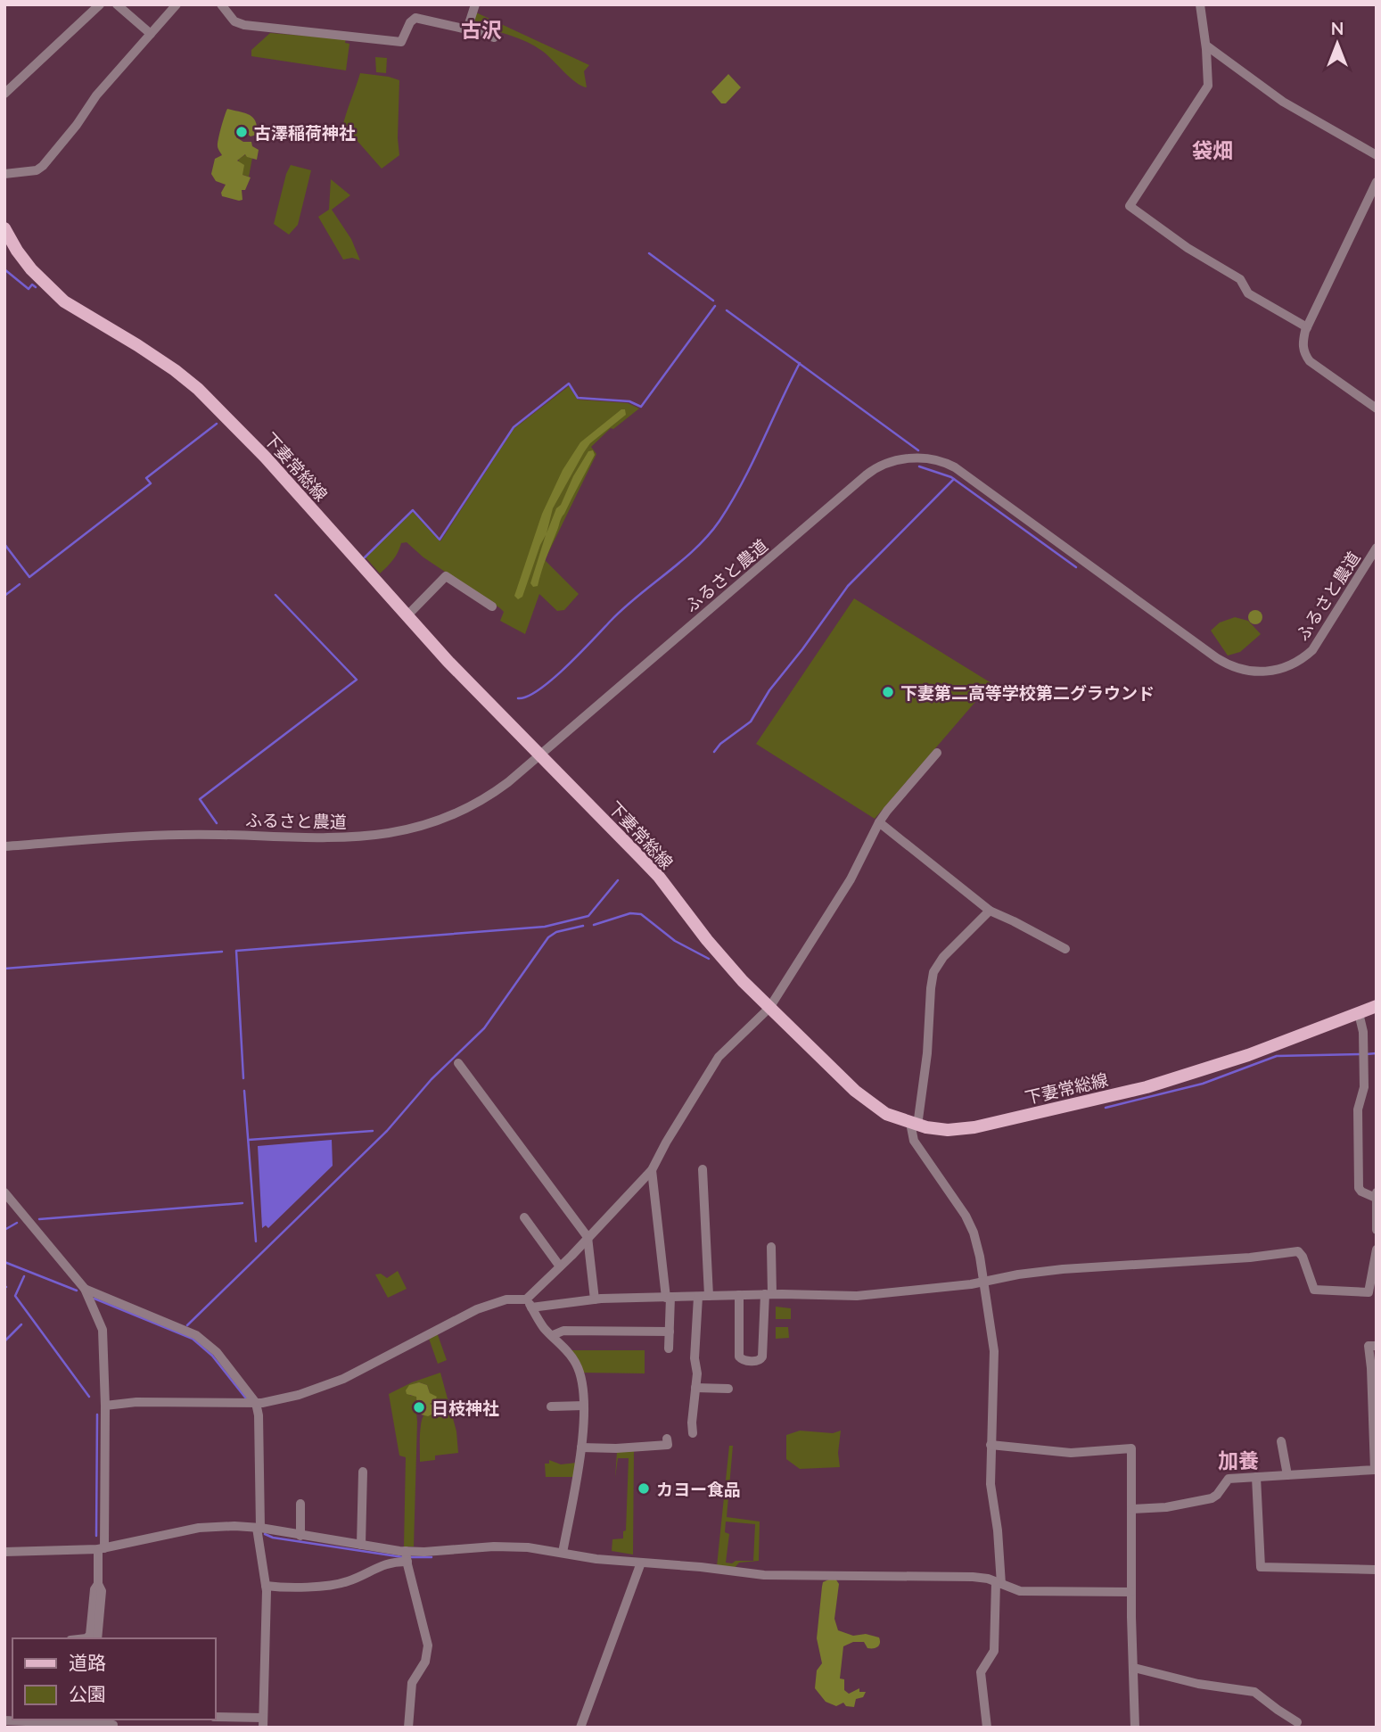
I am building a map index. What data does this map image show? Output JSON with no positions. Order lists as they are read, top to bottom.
{
  "streets": {
    "main road": ["下妻常総線"],
    "street": ["ふるさと農道"]
  },
  "crossings": [
    ["下妻常総線", "ふるさと農道"]
  ],
  "districts": ["古沢", "袋畑", "加養"],
  "places": [
    "古澤稲荷神社",
    "下妻第二高等学校第二グラウンド",
    "日枝神社",
    "カヨー食品"
  ],
  "legend": ["道路", "公園"],
  "north": "top"
}
